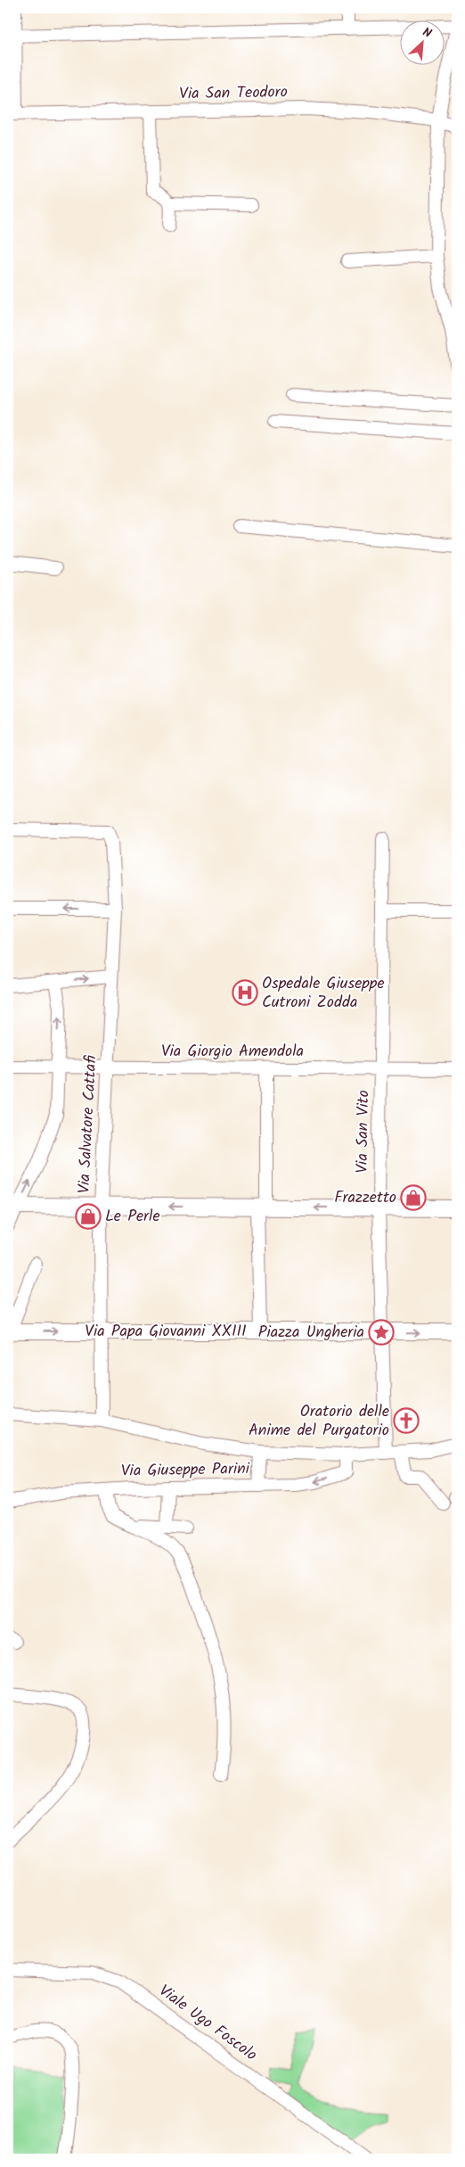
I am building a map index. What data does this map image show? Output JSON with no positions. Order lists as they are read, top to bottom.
{
  "streets": {
    "main road": ["Via Papa Giovanni XXIII"],
    "street": [
      "Via San Teodoro",
      "Via Giorgio Amendola",
      "Via Salvatore Cattafi",
      "Via San Vito",
      "Via Giuseppe Parini",
      "Viale Ugo Foscolo"
    ]
  },
  "crossings": [
    ["Via Giorgio Amendola", "Via Salvatore Cattafi"],
    ["Via Giorgio Amendola", "Via San Vito"],
    ["Via Salvatore Cattafi", "Via Papa Giovanni XXIII"],
    ["Via San Vito", "Via Papa Giovanni XXIII"]
  ],
  "places": {
    "hospital": ["Ospedale Giuseppe Cutroni Zodda"],
    "shop": ["Frazzetto", "Le Perle"],
    "place": ["Piazza Ungheria"],
    "church": ["Oratorio delle Anime del Purgatorio"]
  },
  "north": "top right"
}
